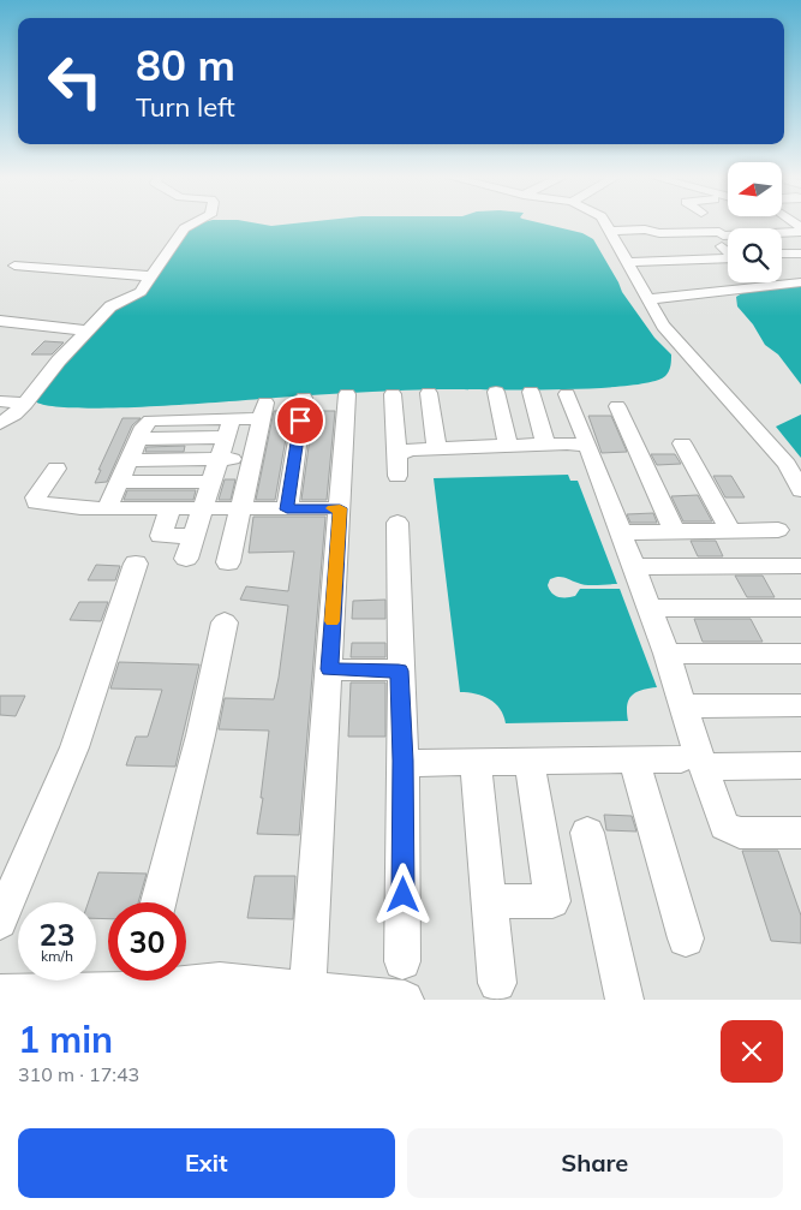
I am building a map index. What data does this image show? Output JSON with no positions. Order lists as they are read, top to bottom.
{
  "north": "left",
  "page": {
    "turn": ["80 m", "Turn left"],
    "speed": "23 km/h",
    "limit": "30",
    "heading": ["1 min", "310 m · 17:43"],
    "buttons": ["Exit", "Share"]
  }
}
